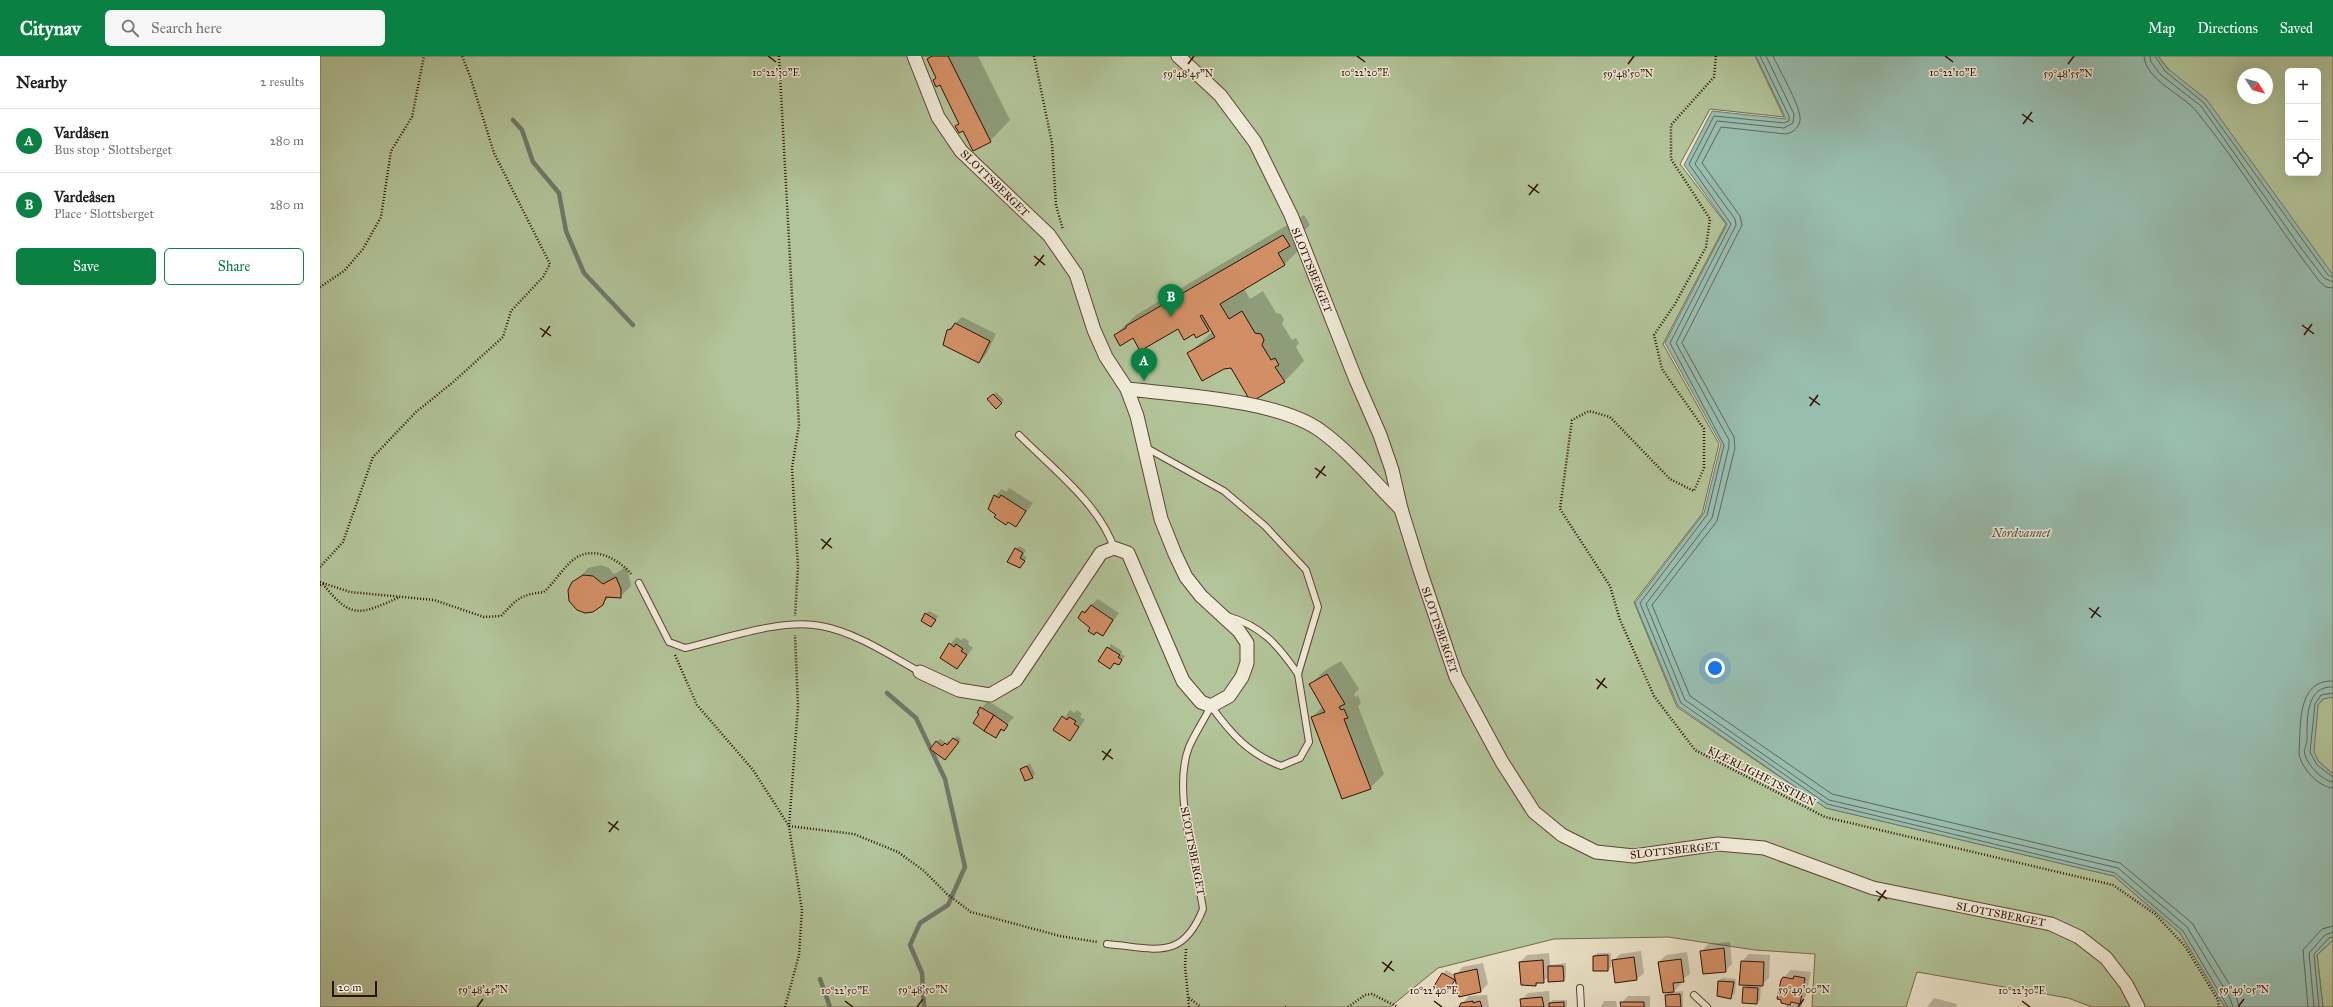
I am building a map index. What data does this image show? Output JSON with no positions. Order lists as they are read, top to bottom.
{
  "streets": {
    "street": ["SLOTTSBERGET"],
    "path": ["KJÆRLIGHETSSTIEN"]
  },
  "water": ["Nordvannet"],
  "scale_bar": "20 m",
  "north": "bottom right",
  "page": {
    "header": "Citynav",
    "search": "Search here",
    "nav": ["Map", "Directions", "Saved"],
    "heading": ["Nearby", "2 results"],
    "map_buttons": ["+", "−"],
    "list": [
      {
        "mark": "A",
        "name": "Vardåsen",
        "note": "Bus stop · Slottsberget",
        "value": "280 m"
      },
      {
        "mark": "B",
        "name": "Vardeåsen",
        "note": "Place · Slottsberget",
        "value": "280 m"
      }
    ],
    "buttons": ["Save", "Share"],
    "pins": ["B", "A"],
    "scale": "20 m"
  },
  "coordinates": [
    "10°22'30\"E",
    "10°22'10\"E",
    "10°22'20\"E",
    "59°48'45\"N",
    "59°48'50\"N",
    "59°48'55\"N",
    "59°49'00\"N",
    "59°49'05\"N",
    "10°22'50\"E",
    "10°22'40\"E"
  ]
}
